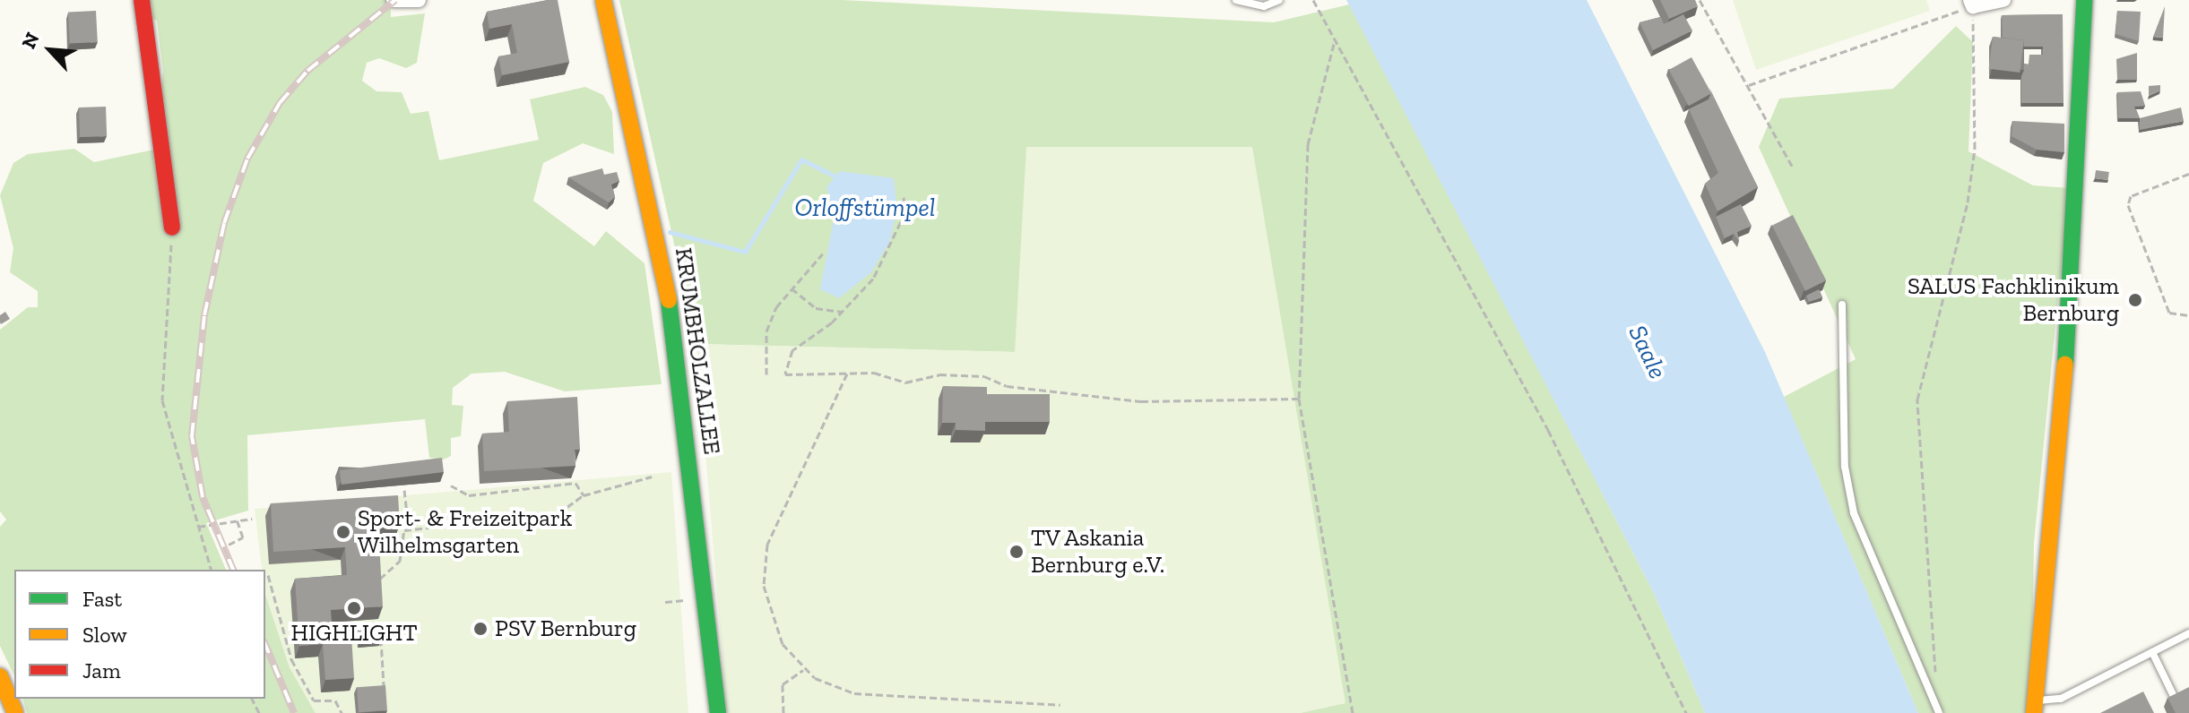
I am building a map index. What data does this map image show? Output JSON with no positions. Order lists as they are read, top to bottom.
{
  "streets": {
    "street": ["KRUMBHOLZALLEE"]
  },
  "water": ["Orloffstümpel", "Saale"],
  "places": [
    "SALUS Fachklinikum Bernburg",
    "Sport- & Freizeitpark Wilhelmsgarten",
    "TV Askania Bernburg e.V.",
    "HIGHLIGHT",
    "PSV Bernburg"
  ],
  "legend": ["Fast", "Slow", "Jam"],
  "north": "top left"
}
